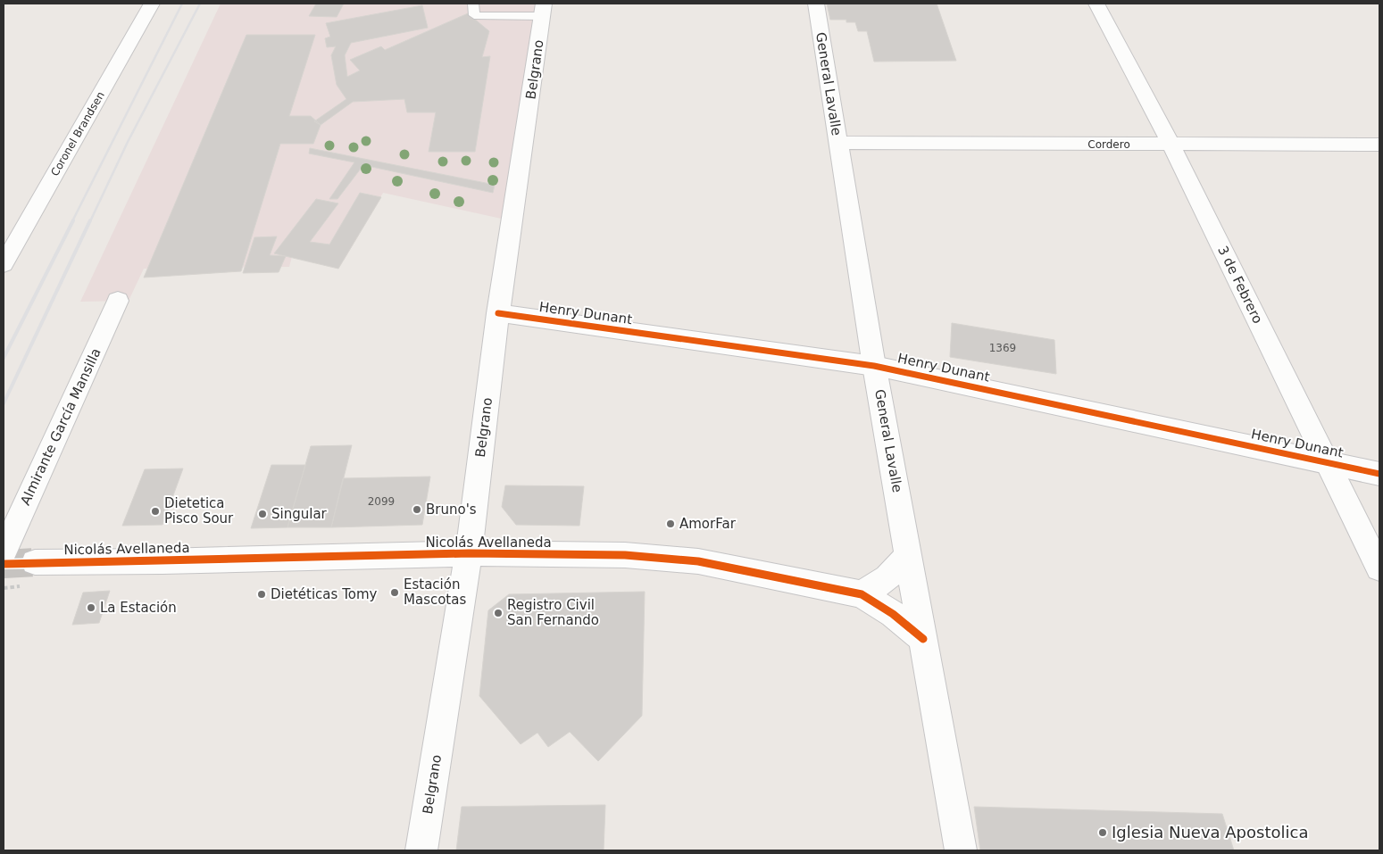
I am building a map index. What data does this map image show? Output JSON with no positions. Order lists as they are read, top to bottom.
{
  "streets": {
    "street": [
      "Belgrano",
      "General Lavalle",
      "Coronel Brandsen",
      "Cordero",
      "3 de Febrero",
      "Henry Dunant",
      "Almirante García Mansilla",
      "Nicolás Avellaneda"
    ]
  },
  "crossings": [
    ["Belgrano", "Henry Dunant"],
    ["Belgrano", "Nicolás Avellaneda"],
    ["General Lavalle", "Cordero"],
    ["General Lavalle", "Henry Dunant"],
    ["General Lavalle", "Nicolás Avellaneda"],
    ["Cordero", "3 de Febrero"],
    ["3 de Febrero", "Henry Dunant"]
  ],
  "places": [
    "Bruno's",
    "Dietetica Pisco Sour",
    "Singular",
    "AmorFar",
    "Estación Mascotas",
    "Dietéticas Tomy",
    "La Estación",
    "Registro Civil San Fernando",
    "Iglesia Nueva Apostolica"
  ],
  "house_numbers": ["1369", "2099"]
}
